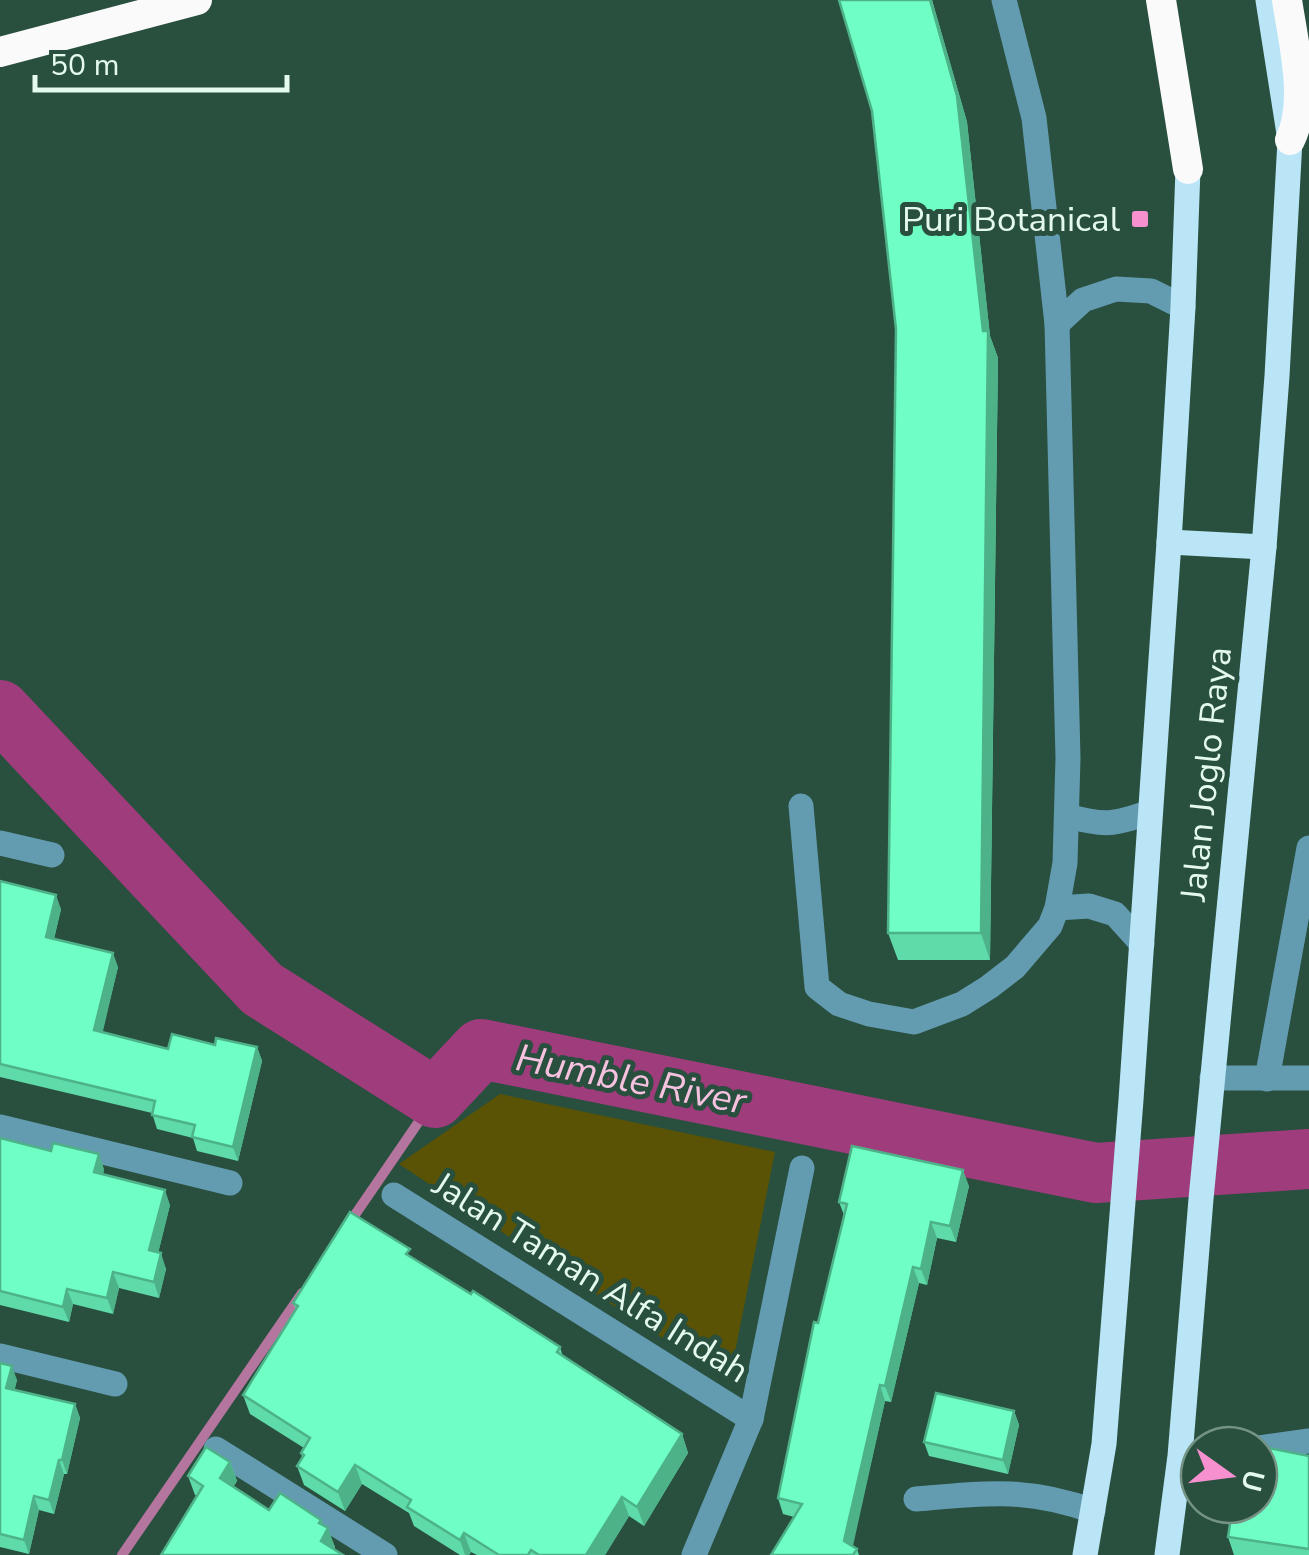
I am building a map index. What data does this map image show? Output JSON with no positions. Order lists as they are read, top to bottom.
{
  "streets": {
    "main road": ["Jalan Joglo Raya"],
    "street": ["Jalan Taman Alfa Indah"]
  },
  "water": ["Humble River"],
  "places": {
    "transit": ["Puri Botanical"]
  },
  "scale_bar": "50 m",
  "north": "right"
}
